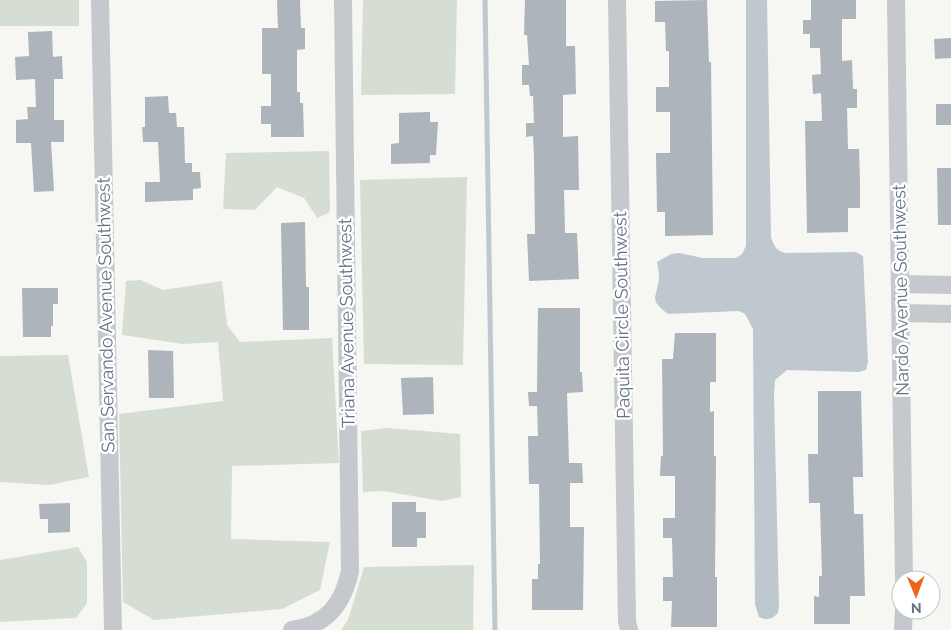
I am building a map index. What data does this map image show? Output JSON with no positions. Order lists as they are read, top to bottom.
{
  "streets": {
    "street": [
      "Nardo Avenue Southwest",
      "San Servando Avenue Southwest",
      "Paquita Circle Southwest",
      "Triana Avenue Southwest"
    ]
  },
  "north": "bottom"
}
